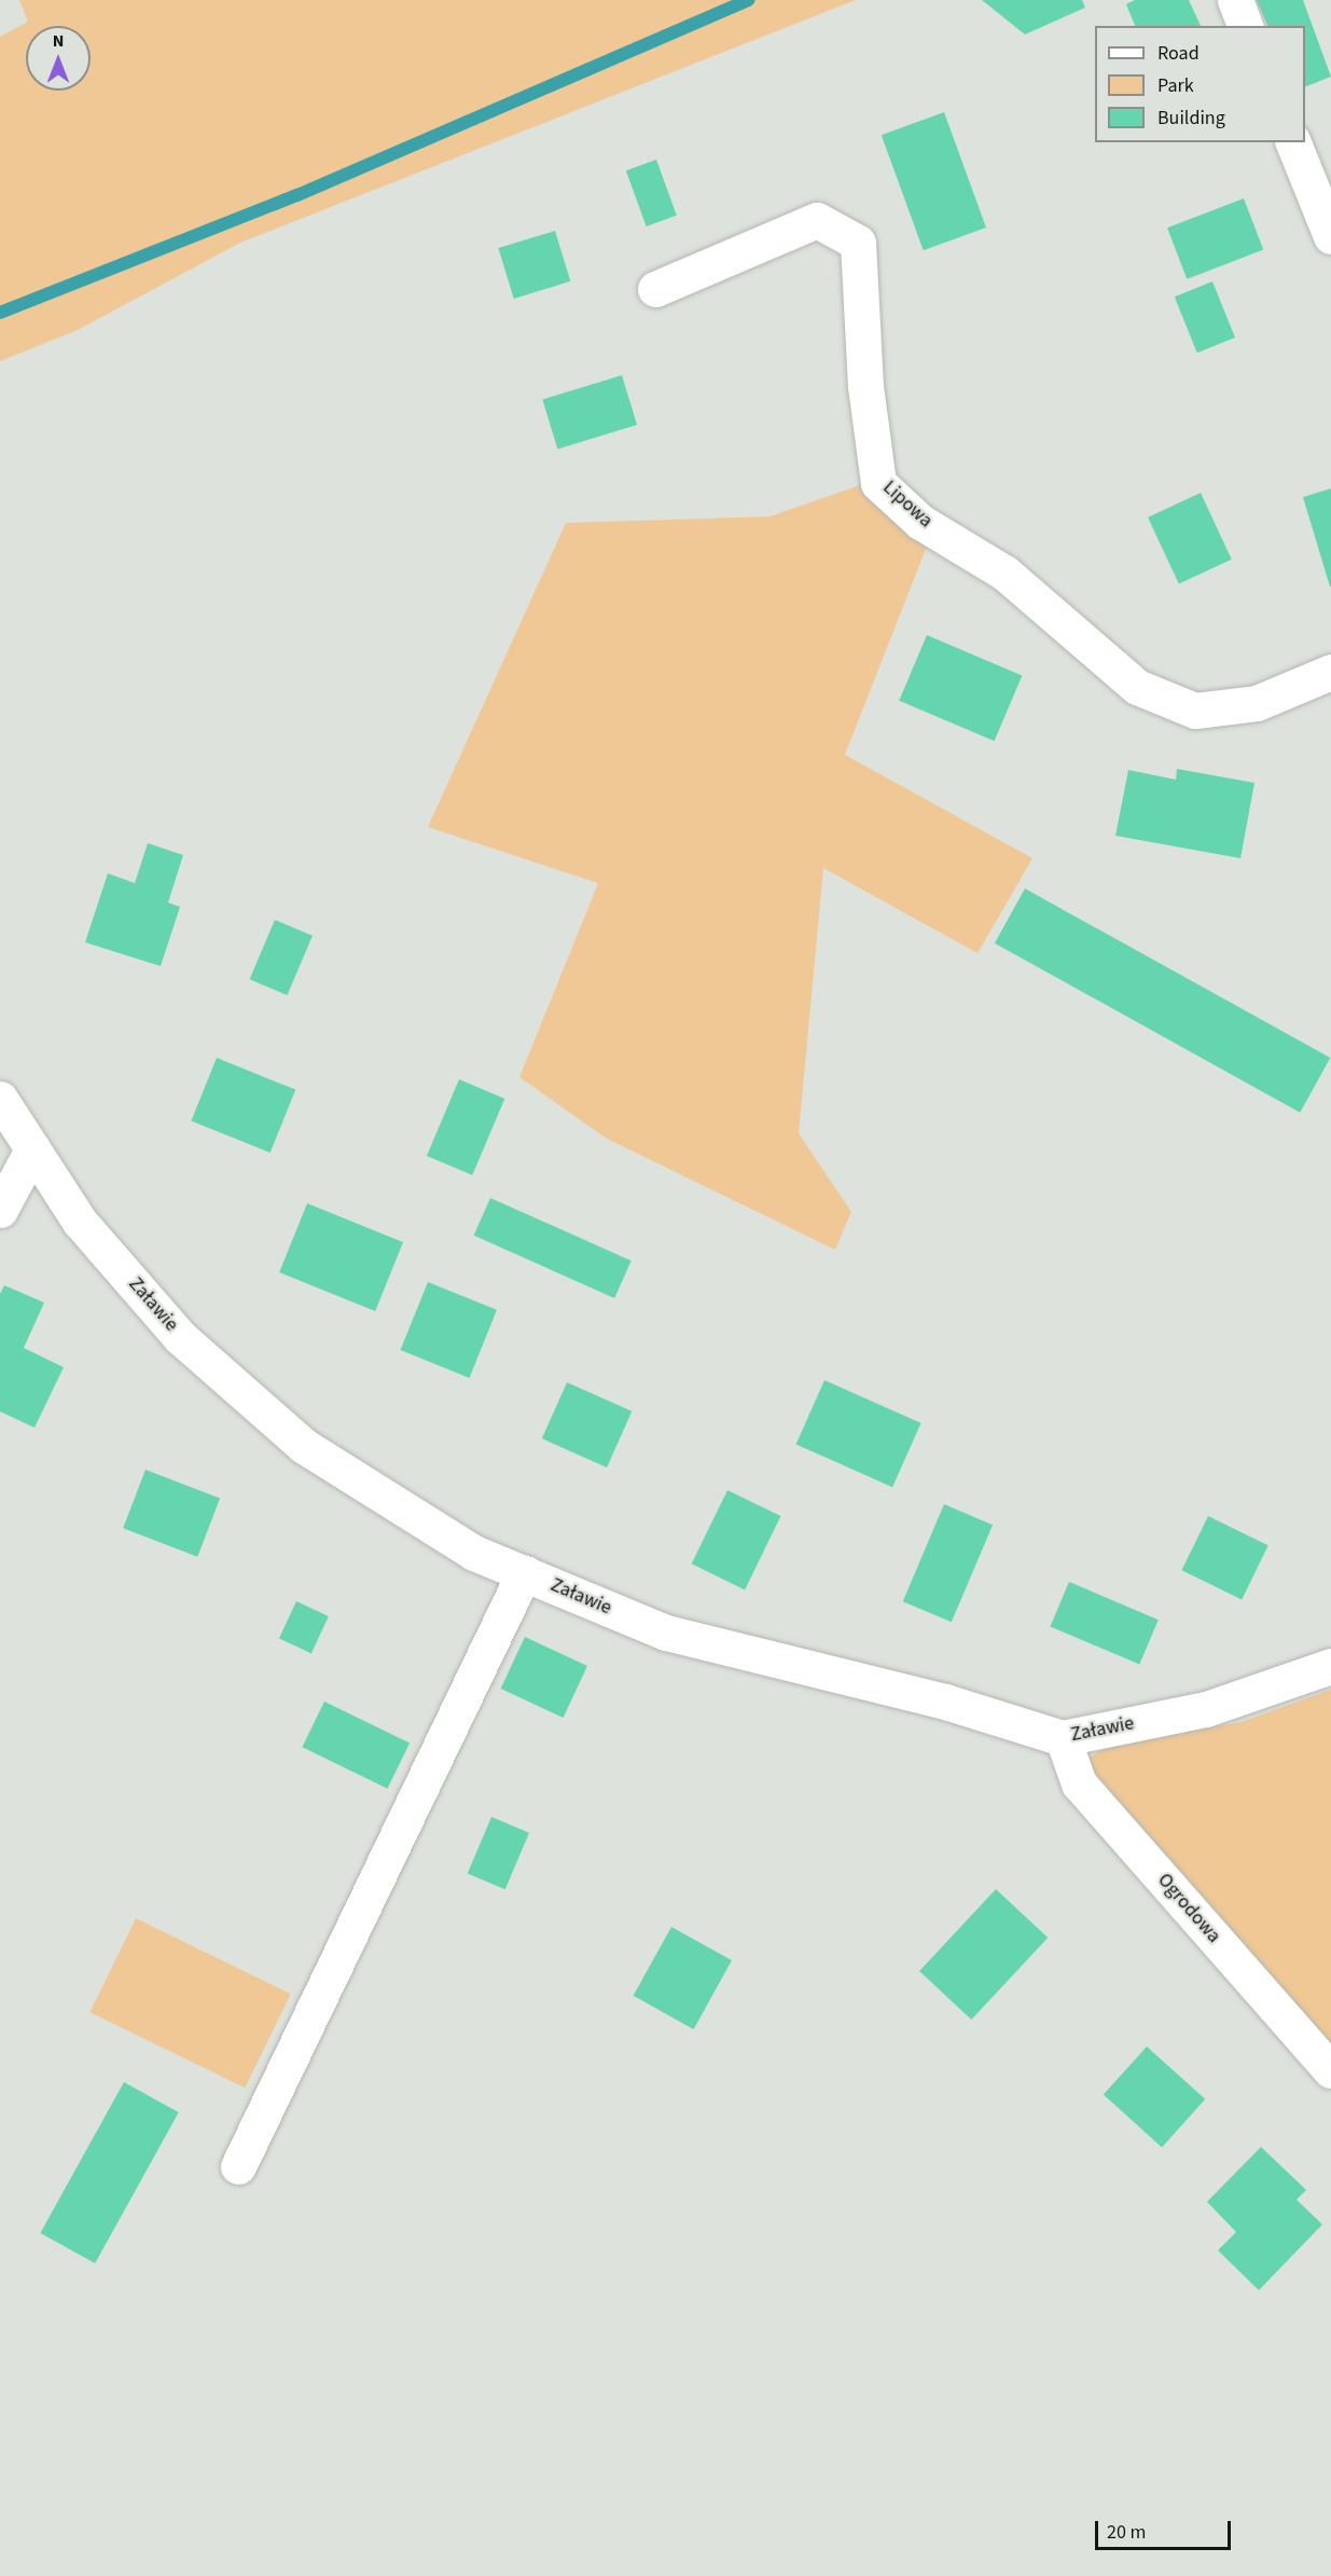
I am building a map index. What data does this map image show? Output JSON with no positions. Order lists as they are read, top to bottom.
{
  "streets": {
    "street": ["Lipowa", "Załawie", "Ogrodowa"]
  },
  "crossings": [
    ["Załawie", "Ogrodowa"]
  ],
  "legend": ["Road", "Park", "Building"],
  "scale_bar": "20 m",
  "north": "top"
}
